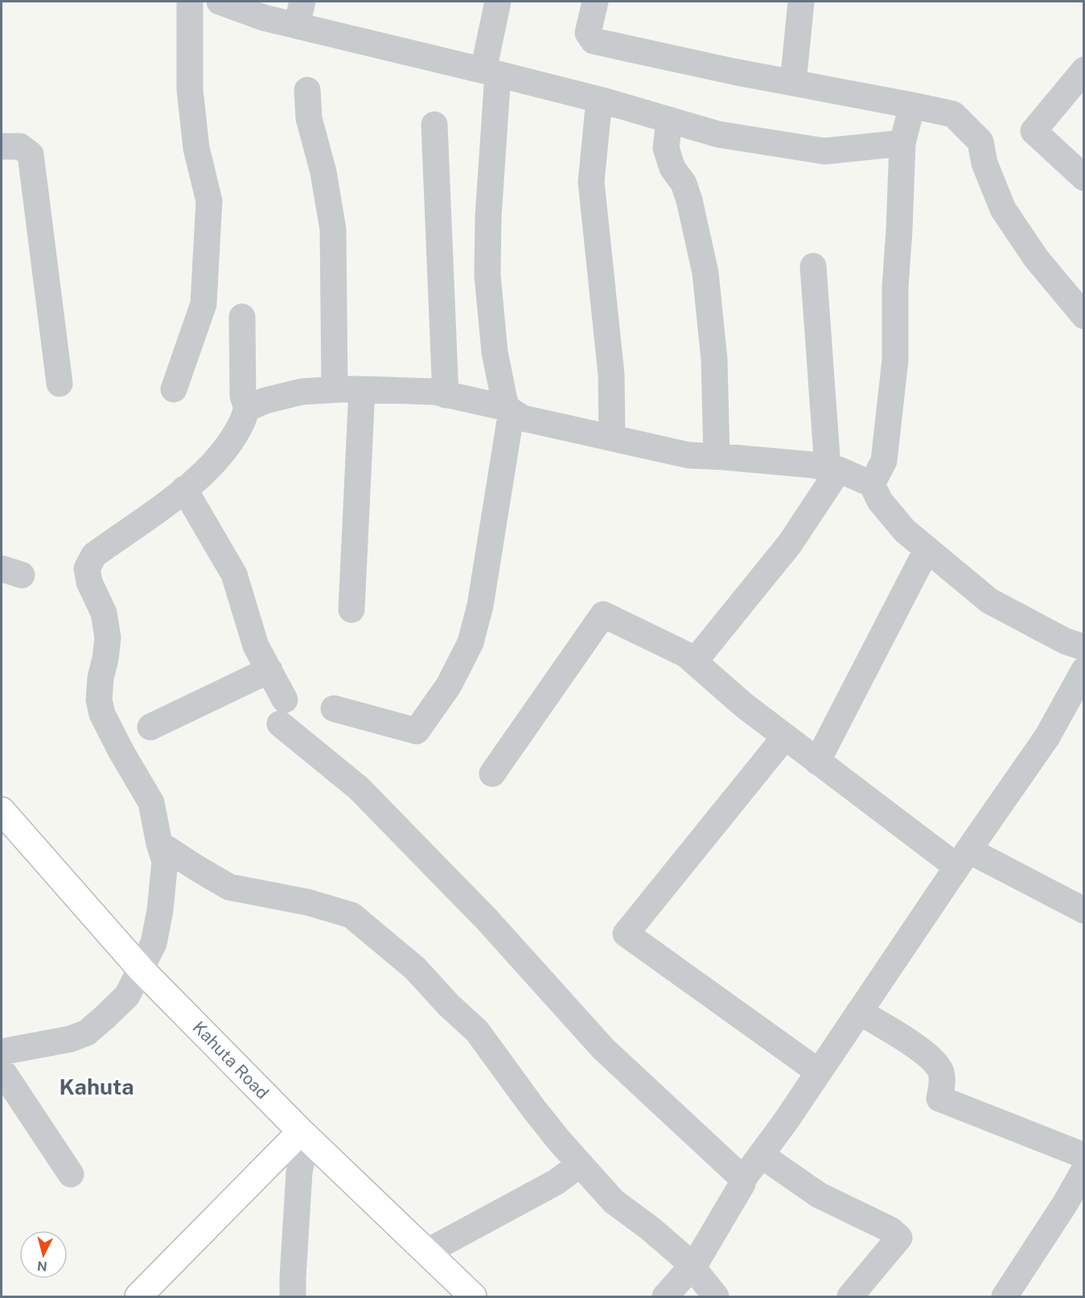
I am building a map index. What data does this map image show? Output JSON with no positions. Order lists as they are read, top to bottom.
{
  "streets": {
    "main road": ["Kahuta Road"]
  },
  "districts": ["Kahuta"],
  "north": "bottom"
}
